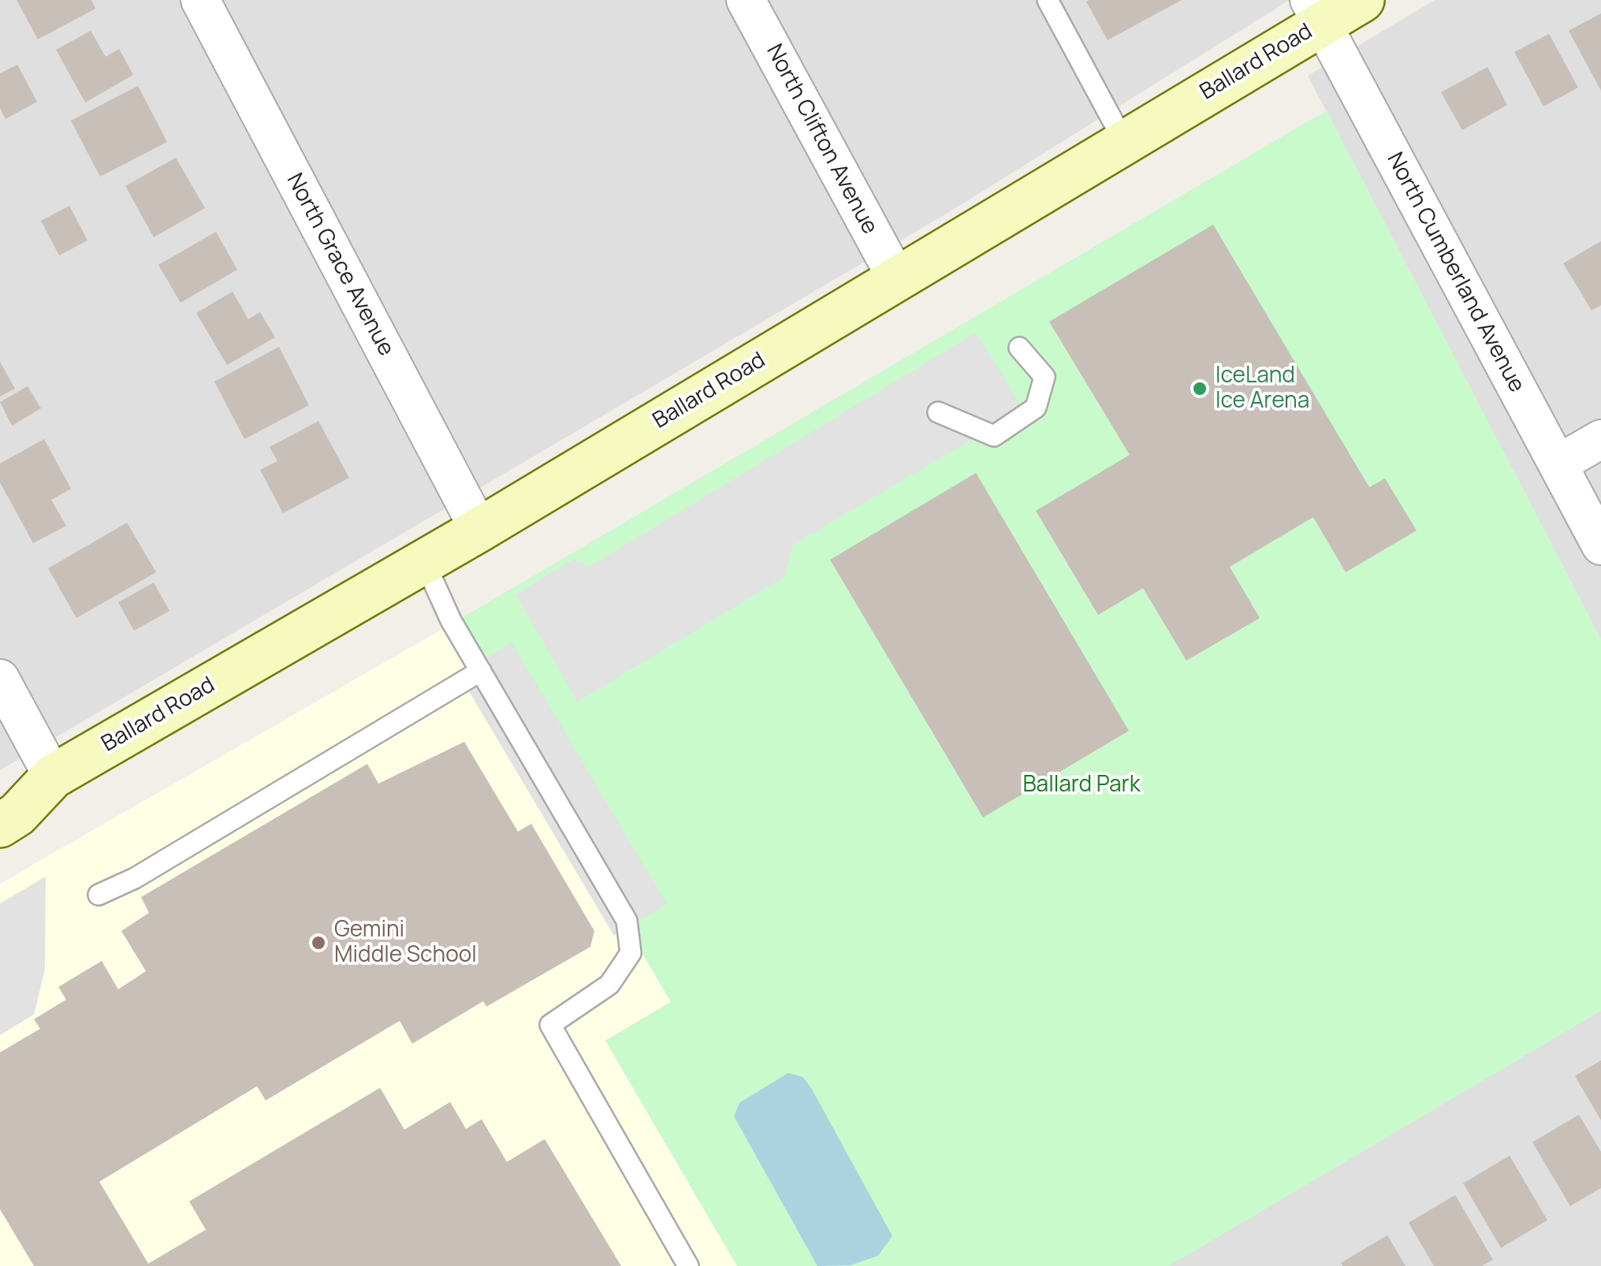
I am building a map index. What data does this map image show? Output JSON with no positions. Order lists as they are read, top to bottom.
{
  "streets": {
    "street": [
      "Ballard Road",
      "North Clifton Avenue",
      "North Grace Avenue",
      "North Cumberland Avenue"
    ]
  },
  "crossings": [
    ["Ballard Road", "North Clifton Avenue"],
    ["Ballard Road", "North Grace Avenue"],
    ["Ballard Road", "North Cumberland Avenue"]
  ],
  "parks": ["Ballard Park"],
  "places": ["IceLand Ice Arena", "Gemini Middle School"]
}
